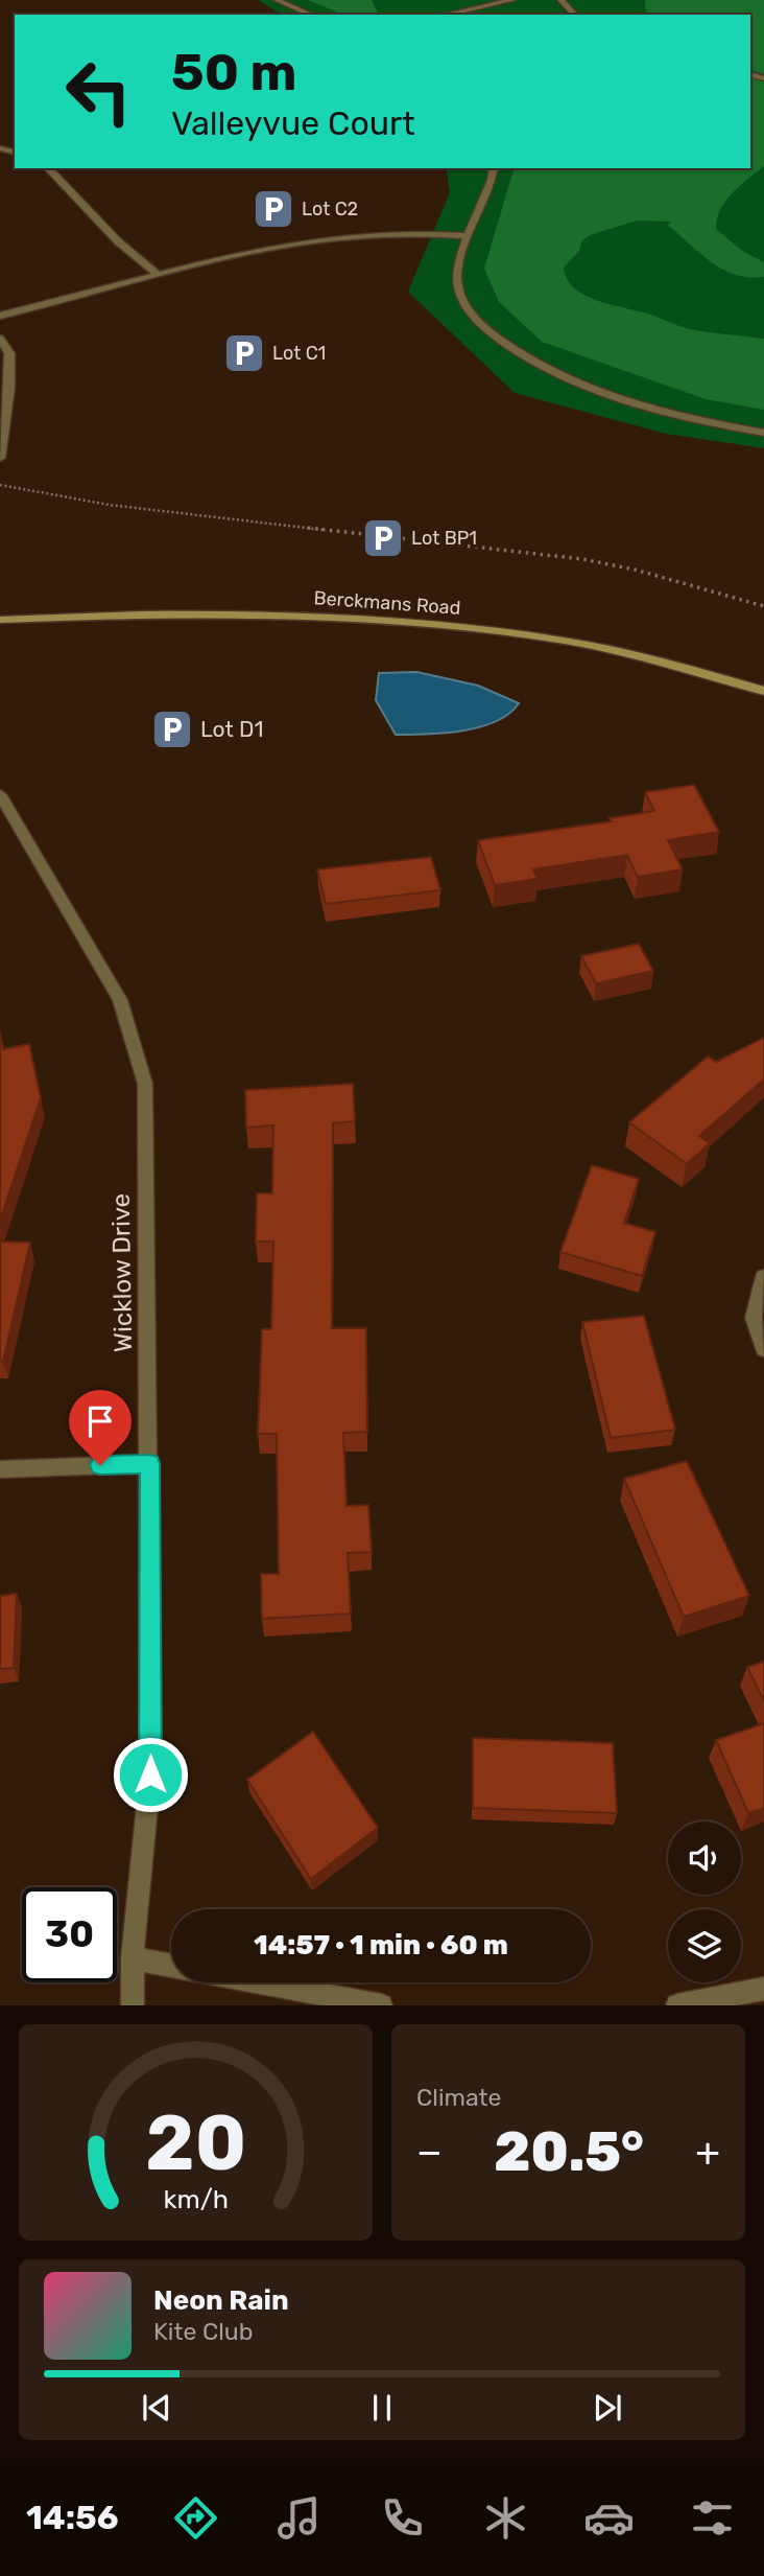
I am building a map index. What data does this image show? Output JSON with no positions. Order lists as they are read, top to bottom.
{
  "streets": {
    "main road": ["Berckmans Road"],
    "street": ["Wicklow Drive"]
  },
  "places": {
    "parking": [
      "Lot C2",
      "Lot C1",
      "Lot BP1",
      "Lot D1"
    ]
  },
  "page": {
    "turn": ["50 m", "Valleyvue Court"],
    "limit": "30",
    "trip": "14:57 · 1 min · 60 m",
    "tile": "Climate",
    "heat": ["−", "20.5°", "+"],
    "song": ["Neon Rain", "Kite Club"],
    "tabs": "14:56",
    "gauge": ["20", "km/h"]
  }
}
